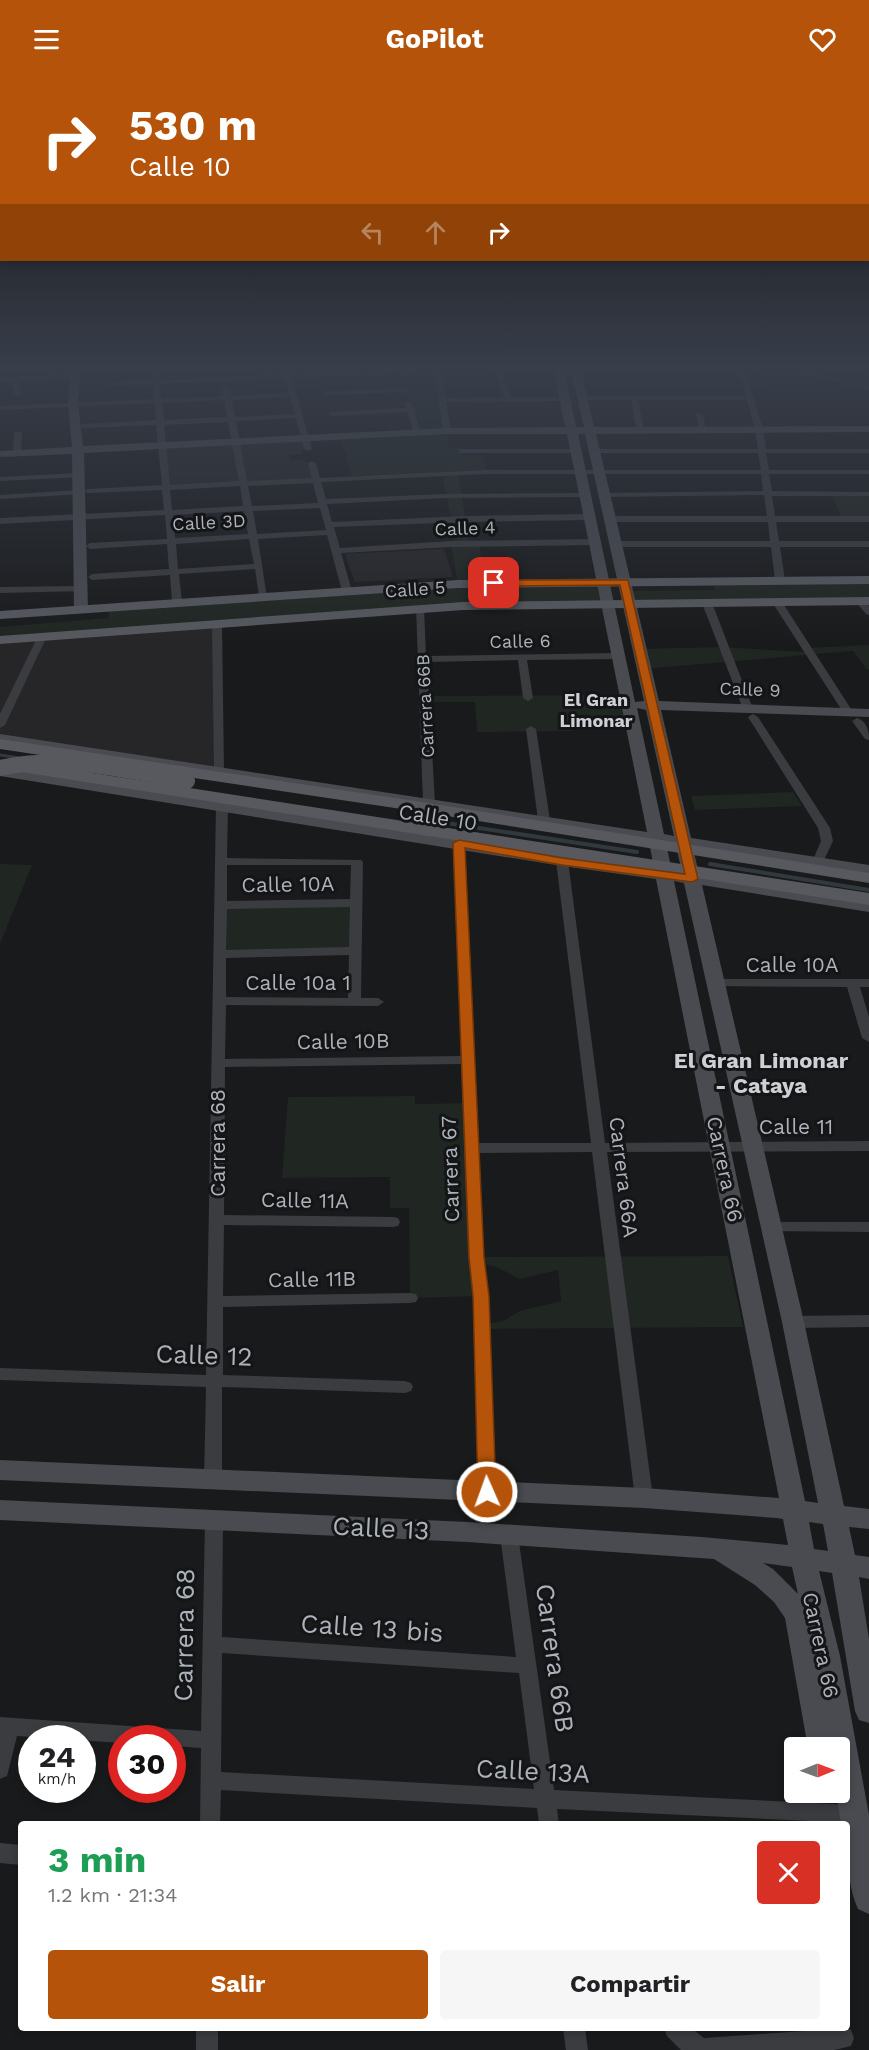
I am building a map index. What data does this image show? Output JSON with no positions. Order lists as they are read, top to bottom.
{
  "streets": {
    "main road": [
      "Calle 5",
      "Calle 9",
      "Calle 10",
      "Carrera 66",
      "Calle 13"
    ],
    "street": [
      "Calle 3D",
      "Calle 4",
      "Calle 6",
      "Carrera 66B",
      "Calle 10A",
      "Calle 10a 1",
      "Calle 10B",
      "Calle 11",
      "Carrera 68",
      "Carrera 67",
      "Carrera 66A",
      "Calle 11A",
      "Calle 11B",
      "Calle 12",
      "Calle 13 bis",
      "Calle 13A"
    ]
  },
  "crossings": [
    ["Calle 3D", "Carrera 66"],
    ["Calle 4", "Carrera 66"],
    ["Calle 5", "Carrera 66B"],
    ["Calle 5", "Carrera 66"],
    ["Calle 6", "Carrera 66B"],
    ["Calle 6", "Carrera 66"],
    ["Calle 9", "Carrera 66"],
    ["Carrera 66B", "Calle 10"],
    ["Carrera 66B", "Calle 13"],
    ["Carrera 66B", "Calle 13 bis"],
    ["Carrera 66B", "Calle 13A"],
    ["Calle 10", "Carrera 68"],
    ["Calle 10", "Carrera 67"],
    ["Calle 10", "Carrera 66"],
    ["Calle 10", "Carrera 66A"],
    ["Calle 10A", "Carrera 68"],
    ["Calle 10A", "Carrera 66"],
    ["Calle 10a 1", "Carrera 68"],
    ["Calle 10B", "Carrera 68"],
    ["Calle 10B", "Carrera 67"],
    ["Calle 11", "Carrera 67"],
    ["Calle 11", "Carrera 66"],
    ["Calle 11", "Carrera 66A"],
    ["Carrera 68", "Calle 11A"],
    ["Carrera 68", "Calle 11B"],
    ["Carrera 68", "Calle 12"],
    ["Carrera 68", "Calle 13"],
    ["Carrera 68", "Calle 13 bis"],
    ["Carrera 68", "Calle 13A"],
    ["Carrera 67", "Calle 13"],
    ["Carrera 66", "Calle 13"],
    ["Carrera 66", "Calle 13A"],
    ["Carrera 66A", "Calle 13"]
  ],
  "districts": ["El Gran Limonar", "El Gran Limonar - Cataya"],
  "north": "right",
  "page": {
    "header": "GoPilot",
    "turn": ["530 m", "Calle 10"],
    "speed": "24 km/h",
    "limit": "30",
    "heading": ["3 min", "1.2 km · 21:34"],
    "buttons": ["Salir", "Compartir"]
  }
}
